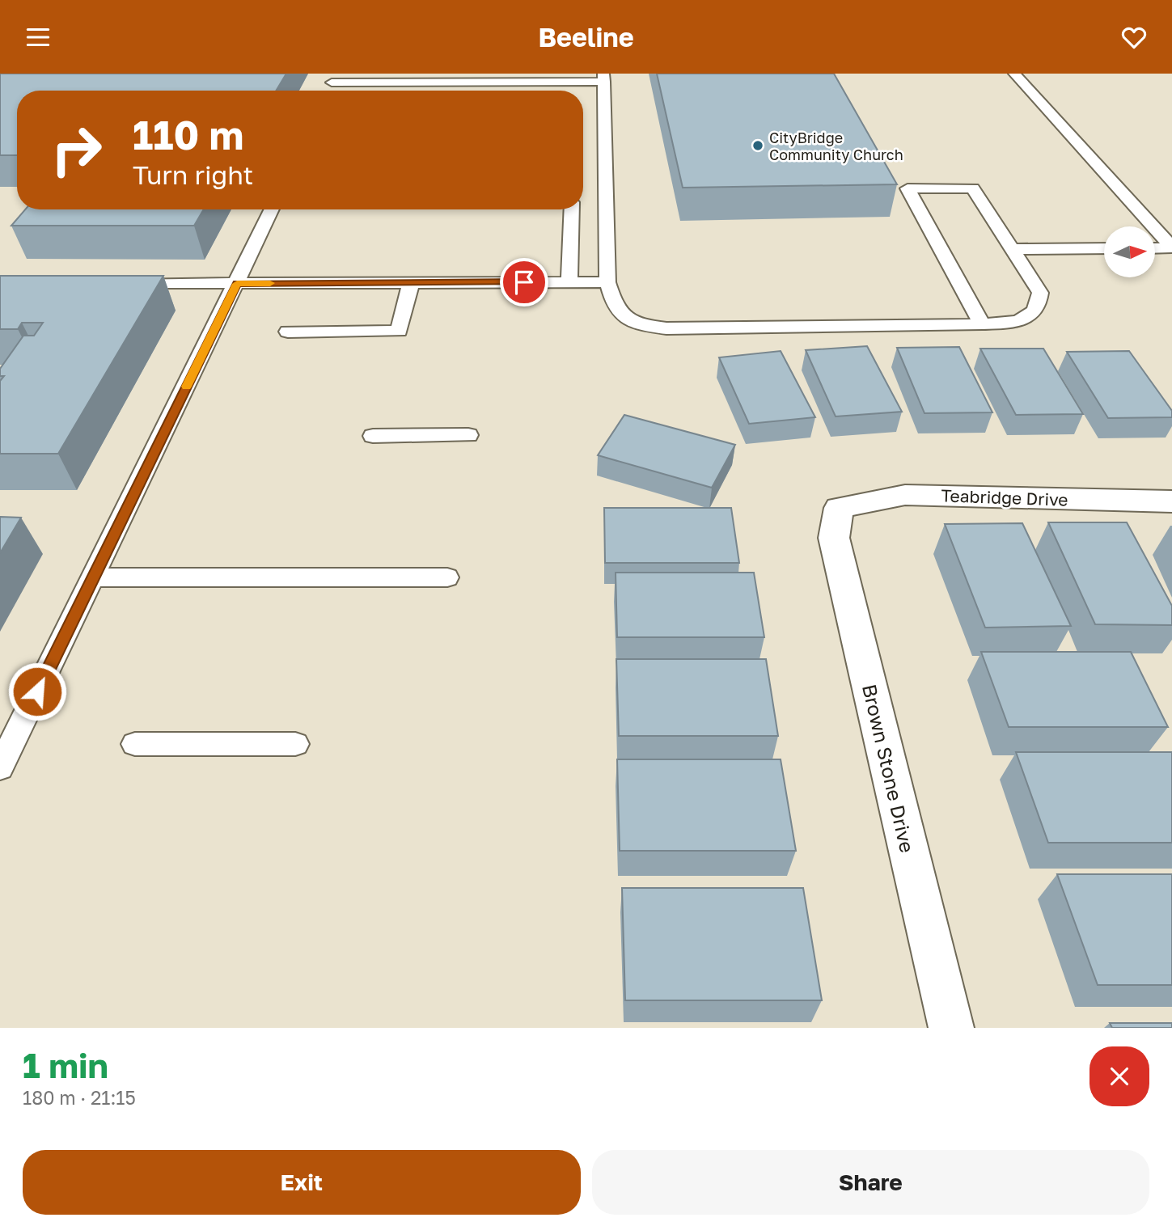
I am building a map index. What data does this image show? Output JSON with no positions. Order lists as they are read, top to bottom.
{
  "streets": {
    "street": ["Teabridge Drive", "Brown Stone Drive"]
  },
  "crossings": [
    ["Teabridge Drive", "Brown Stone Drive"]
  ],
  "places": ["CityBridge Community Church"],
  "north": "right",
  "page": {
    "header": "Beeline",
    "turn": ["110 m", "Turn right"],
    "heading": ["1 min", "180 m · 21:15"],
    "buttons": ["Exit", "Share"]
  }
}
